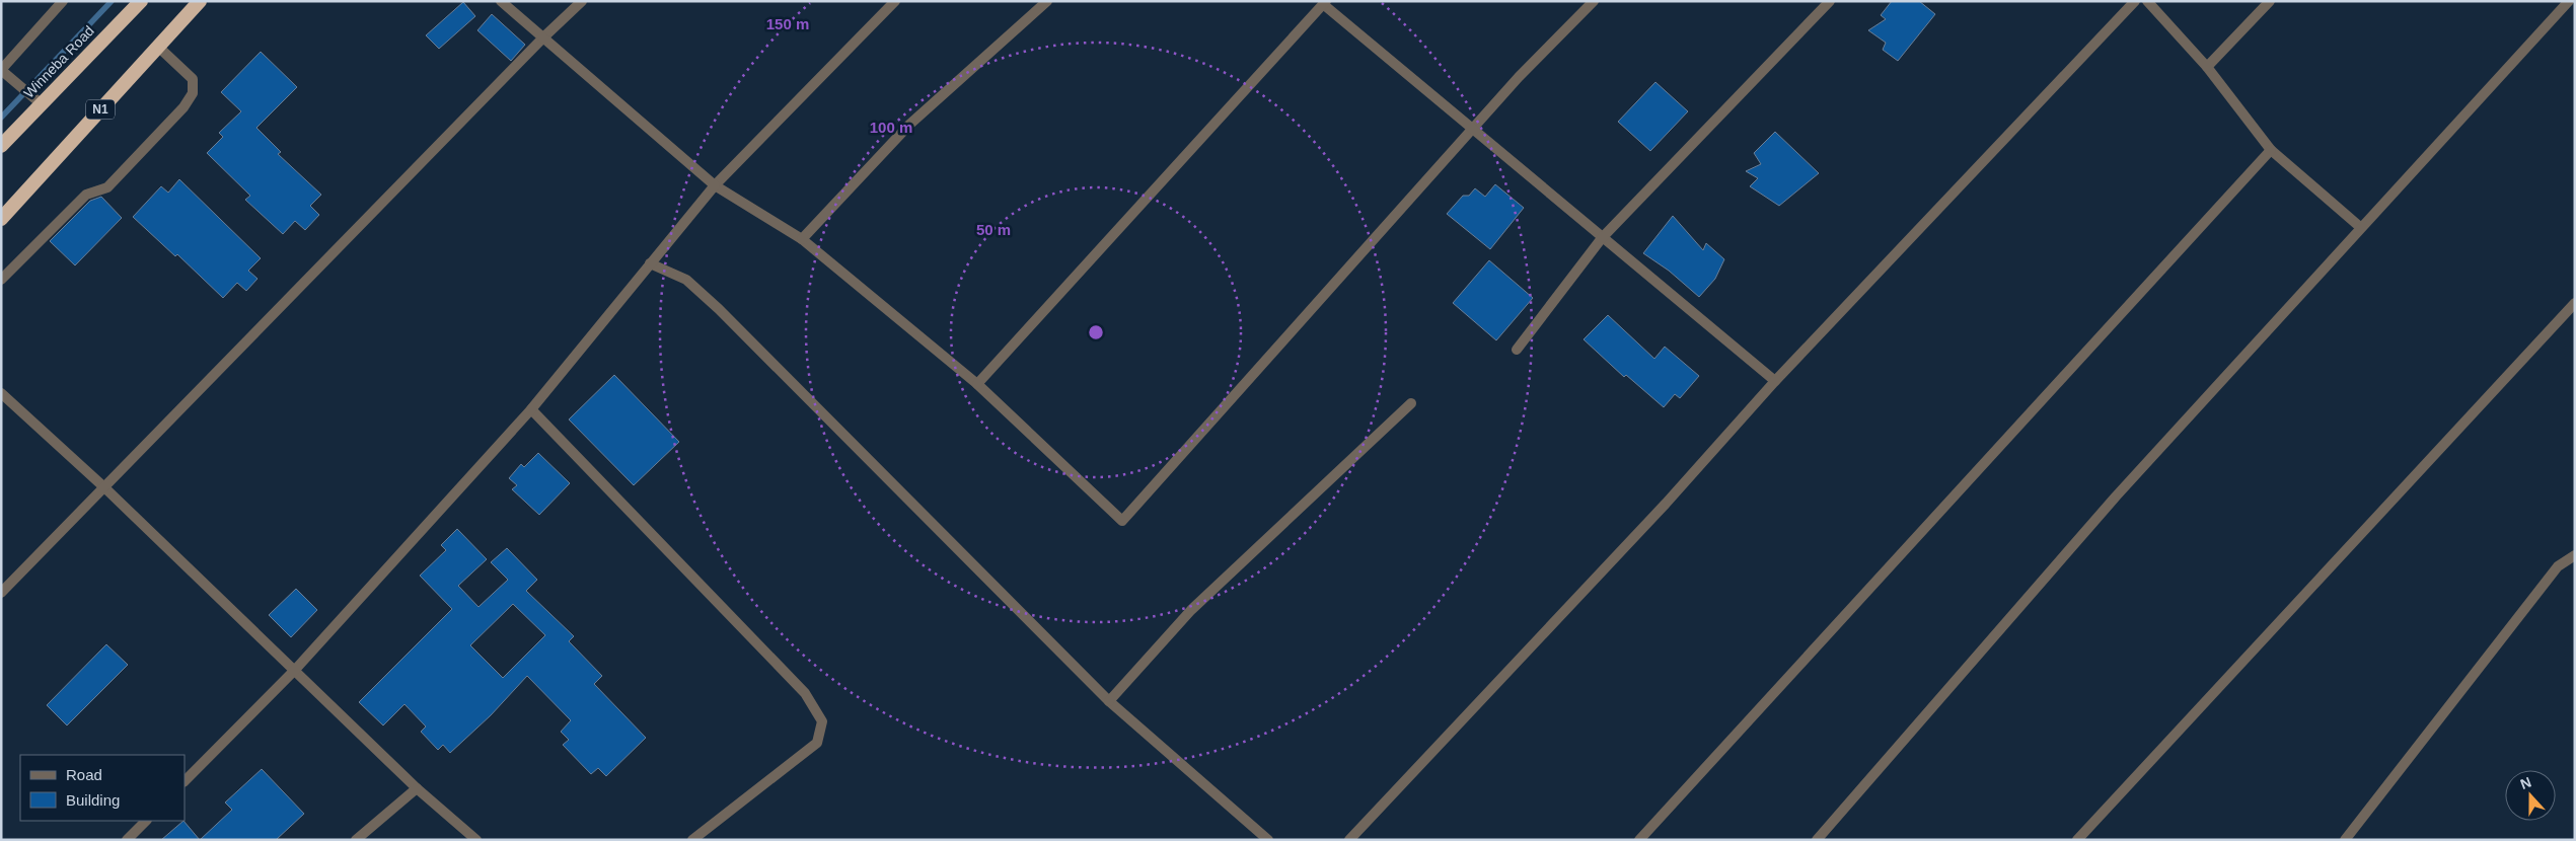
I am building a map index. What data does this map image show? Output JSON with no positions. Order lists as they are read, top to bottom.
{
  "streets": {
    "highway": ["Winneba Road", "N1"]
  },
  "legend": ["Road", "Building"],
  "north": "top",
  "rings": ["150 m", "100 m", "50 m"]
}
